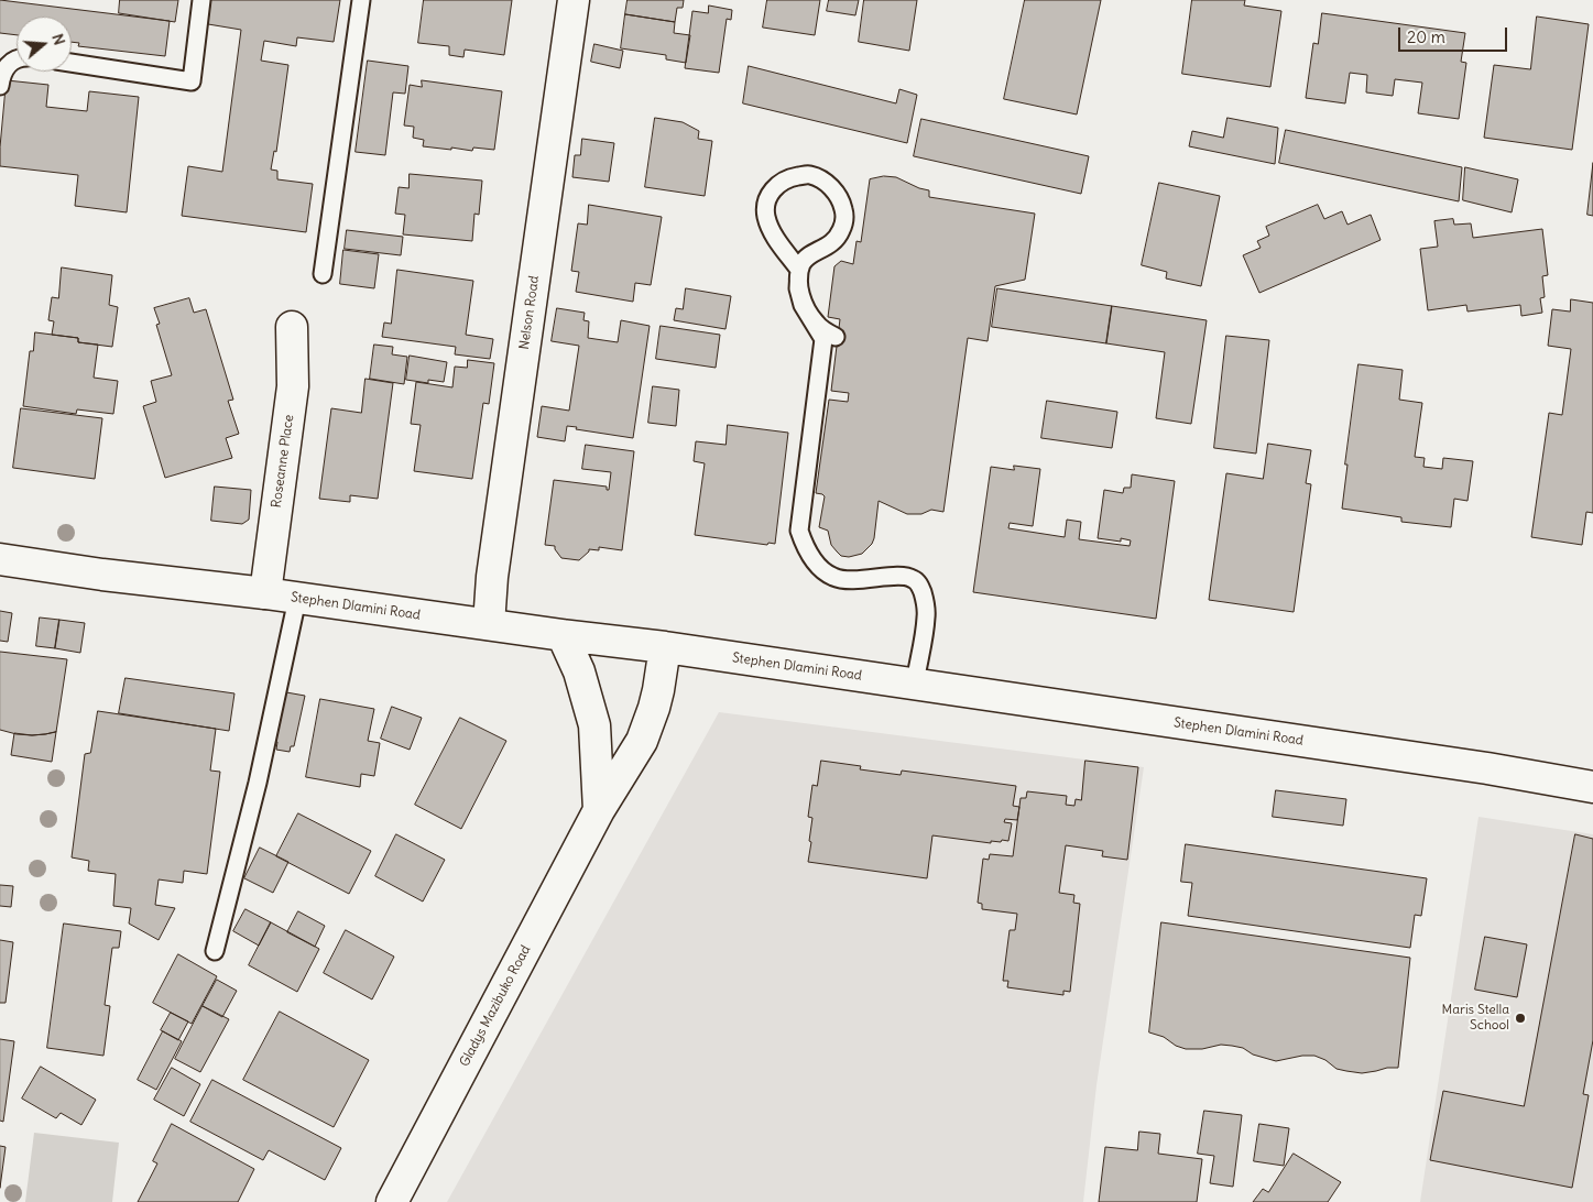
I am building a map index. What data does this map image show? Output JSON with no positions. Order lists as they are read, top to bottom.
{
  "streets": {
    "street": [
      "Nelson Road",
      "Roseanne Place",
      "Stephen Dlamini Road",
      "Gladys Mazibuko Road"
    ]
  },
  "crossings": [
    ["Nelson Road", "Stephen Dlamini Road"],
    ["Roseanne Place", "Stephen Dlamini Road"],
    ["Stephen Dlamini Road", "Gladys Mazibuko Road"]
  ],
  "places": ["Maris Stella School"],
  "scale_bar": "20 m",
  "north": "right"
}
